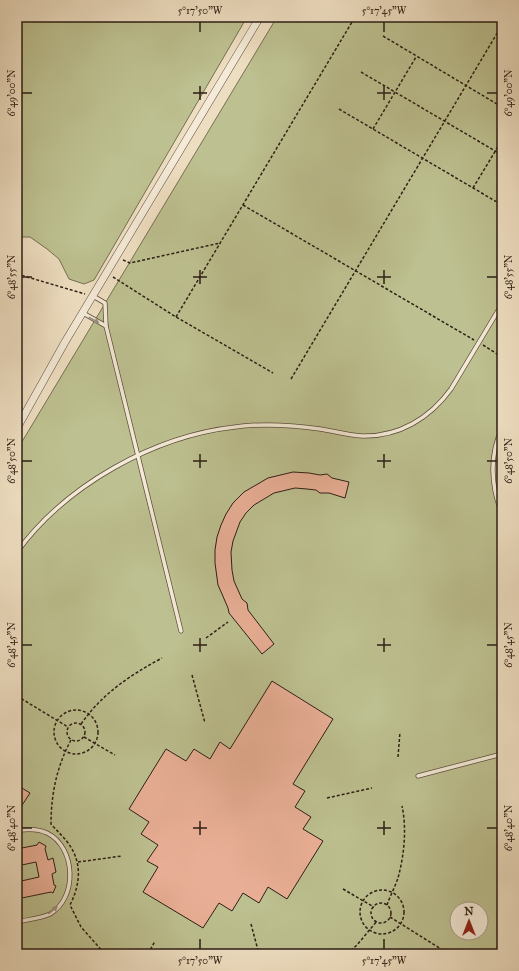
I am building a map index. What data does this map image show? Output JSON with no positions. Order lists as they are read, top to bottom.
{
  "north": "top",
  "coordinates": [
    "5°17'50\"W",
    "5°17'45\"W",
    "6°49'00\"N",
    "6°48'55\"N",
    "6°48'50\"N",
    "6°48'45\"N",
    "6°48'40\"N"
  ]
}
